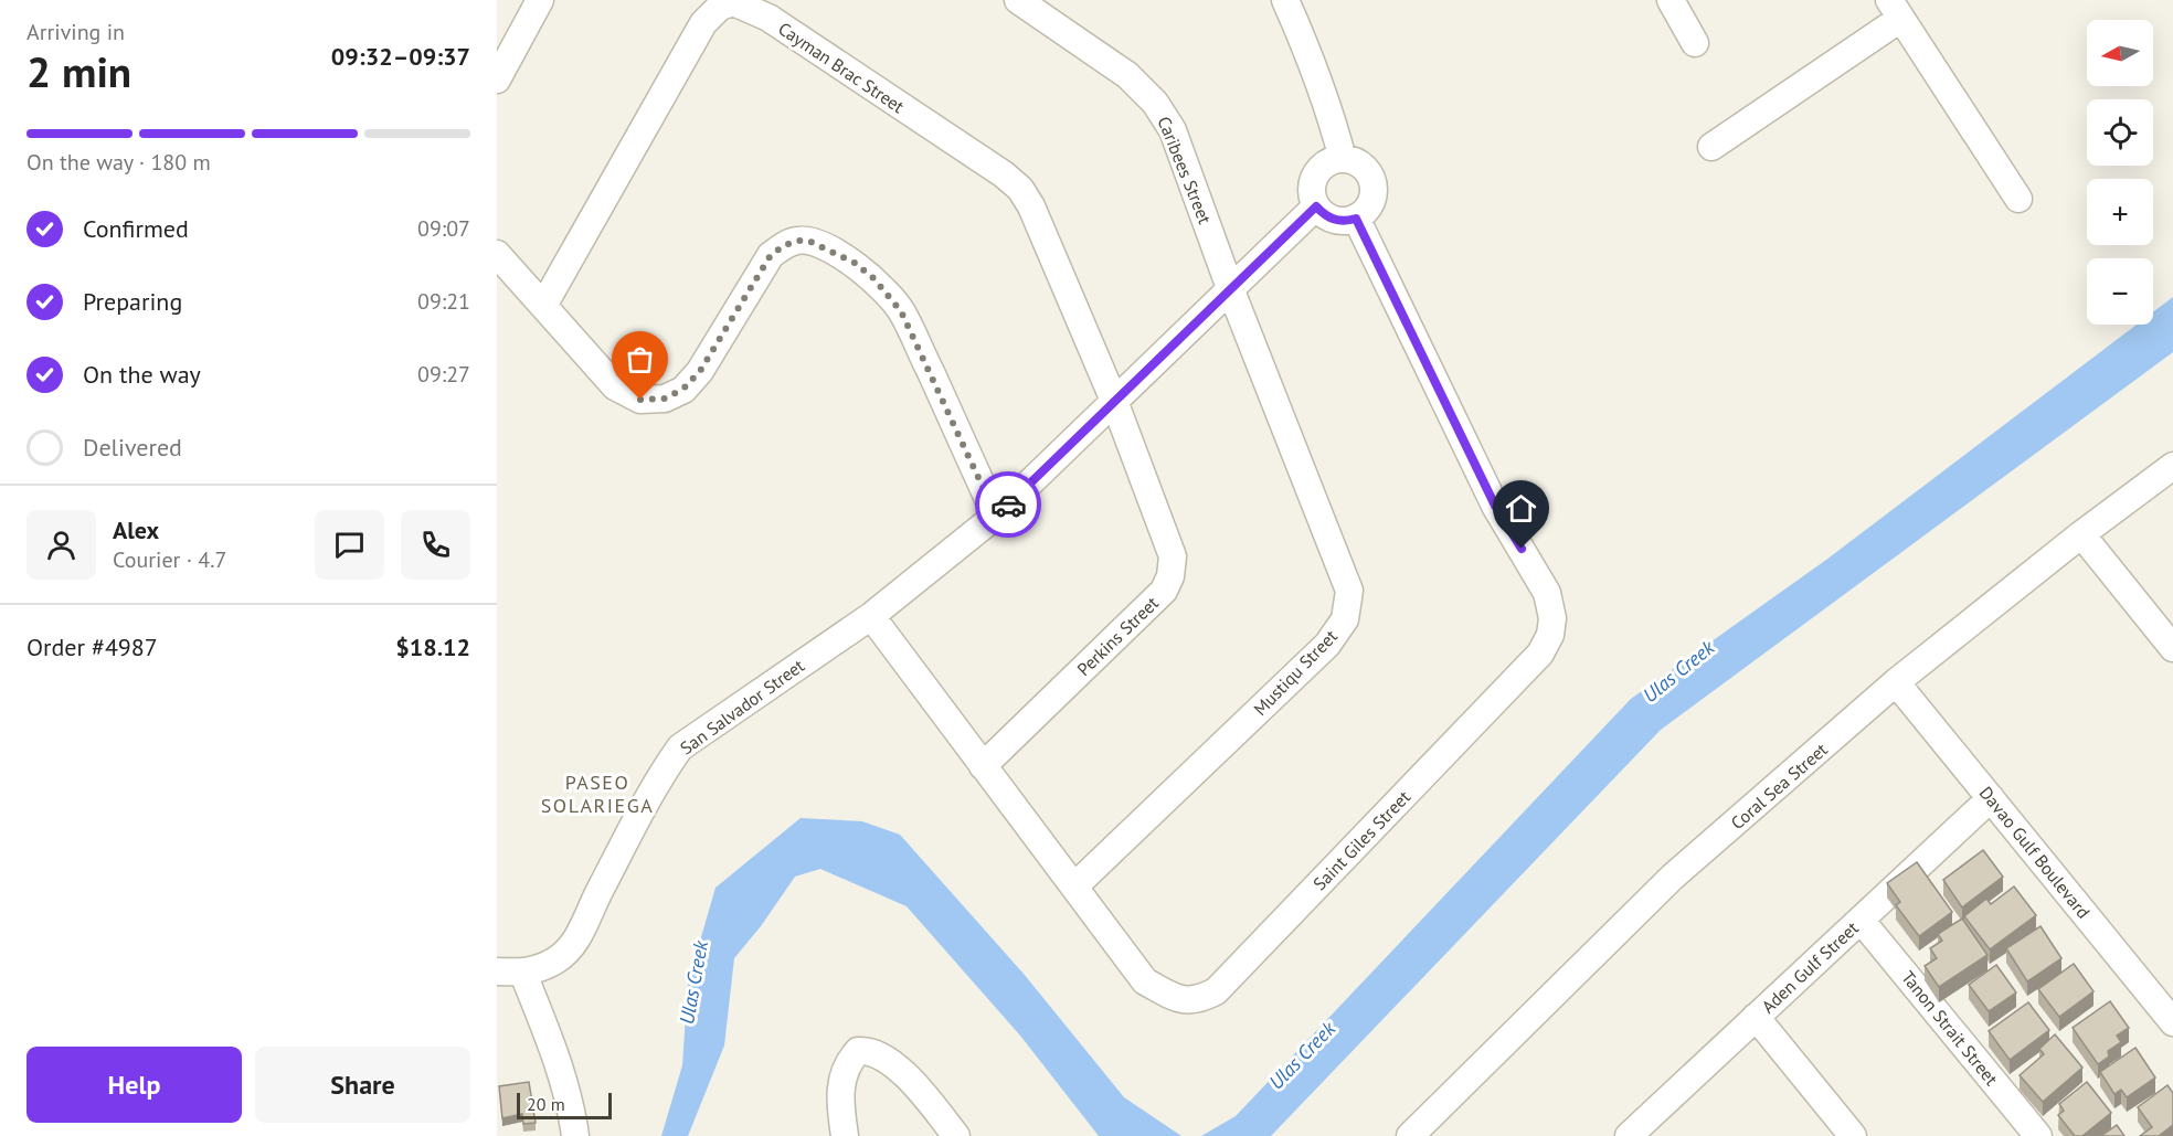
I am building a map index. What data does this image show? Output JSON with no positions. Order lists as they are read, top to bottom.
{
  "streets": {
    "street": [
      "Cayman Brac Street",
      "Caribees Street",
      "Perkins Street",
      "Mustiqu Street",
      "San Salvador Street",
      "Coral Sea Street",
      "Saint Giles Street",
      "Davao Gulf Boulevard",
      "Aden Gulf Street",
      "Tanon Strait Street"
    ]
  },
  "crossings": [
    ["Cayman Brac Street", "Perkins Street"],
    ["Cayman Brac Street", "San Salvador Street"],
    ["Caribees Street", "Mustiqu Street"],
    ["Caribees Street", "San Salvador Street"],
    ["Perkins Street", "San Salvador Street"],
    ["Perkins Street", "Saint Giles Street"],
    ["Mustiqu Street", "San Salvador Street"],
    ["Mustiqu Street", "Saint Giles Street"],
    ["San Salvador Street", "Saint Giles Street"],
    ["Coral Sea Street", "Davao Gulf Boulevard"],
    ["Davao Gulf Boulevard", "Aden Gulf Street"],
    ["Aden Gulf Street", "Tanon Strait Street"]
  ],
  "districts": ["PASEO SOLARIEGA"],
  "water": ["Ulas Creek"],
  "scale_bar": "20 m",
  "north": "left",
  "page": {
    "heading": ["2 min", "Arriving in", "09:32–09:37"],
    "panel": [
      "Alex",
      "Courier · 4.7",
      "Order #4987",
      "$18.12"
    ],
    "map_buttons": ["+", "−"],
    "bar": "On the way · 180 m",
    "list": [
      ["Confirmed", "09:07"],
      ["Preparing", "09:21"],
      ["On the way", "09:27"],
      "Delivered"
    ],
    "buttons": ["Help", "Share"],
    "scale": "20 m"
  }
}
